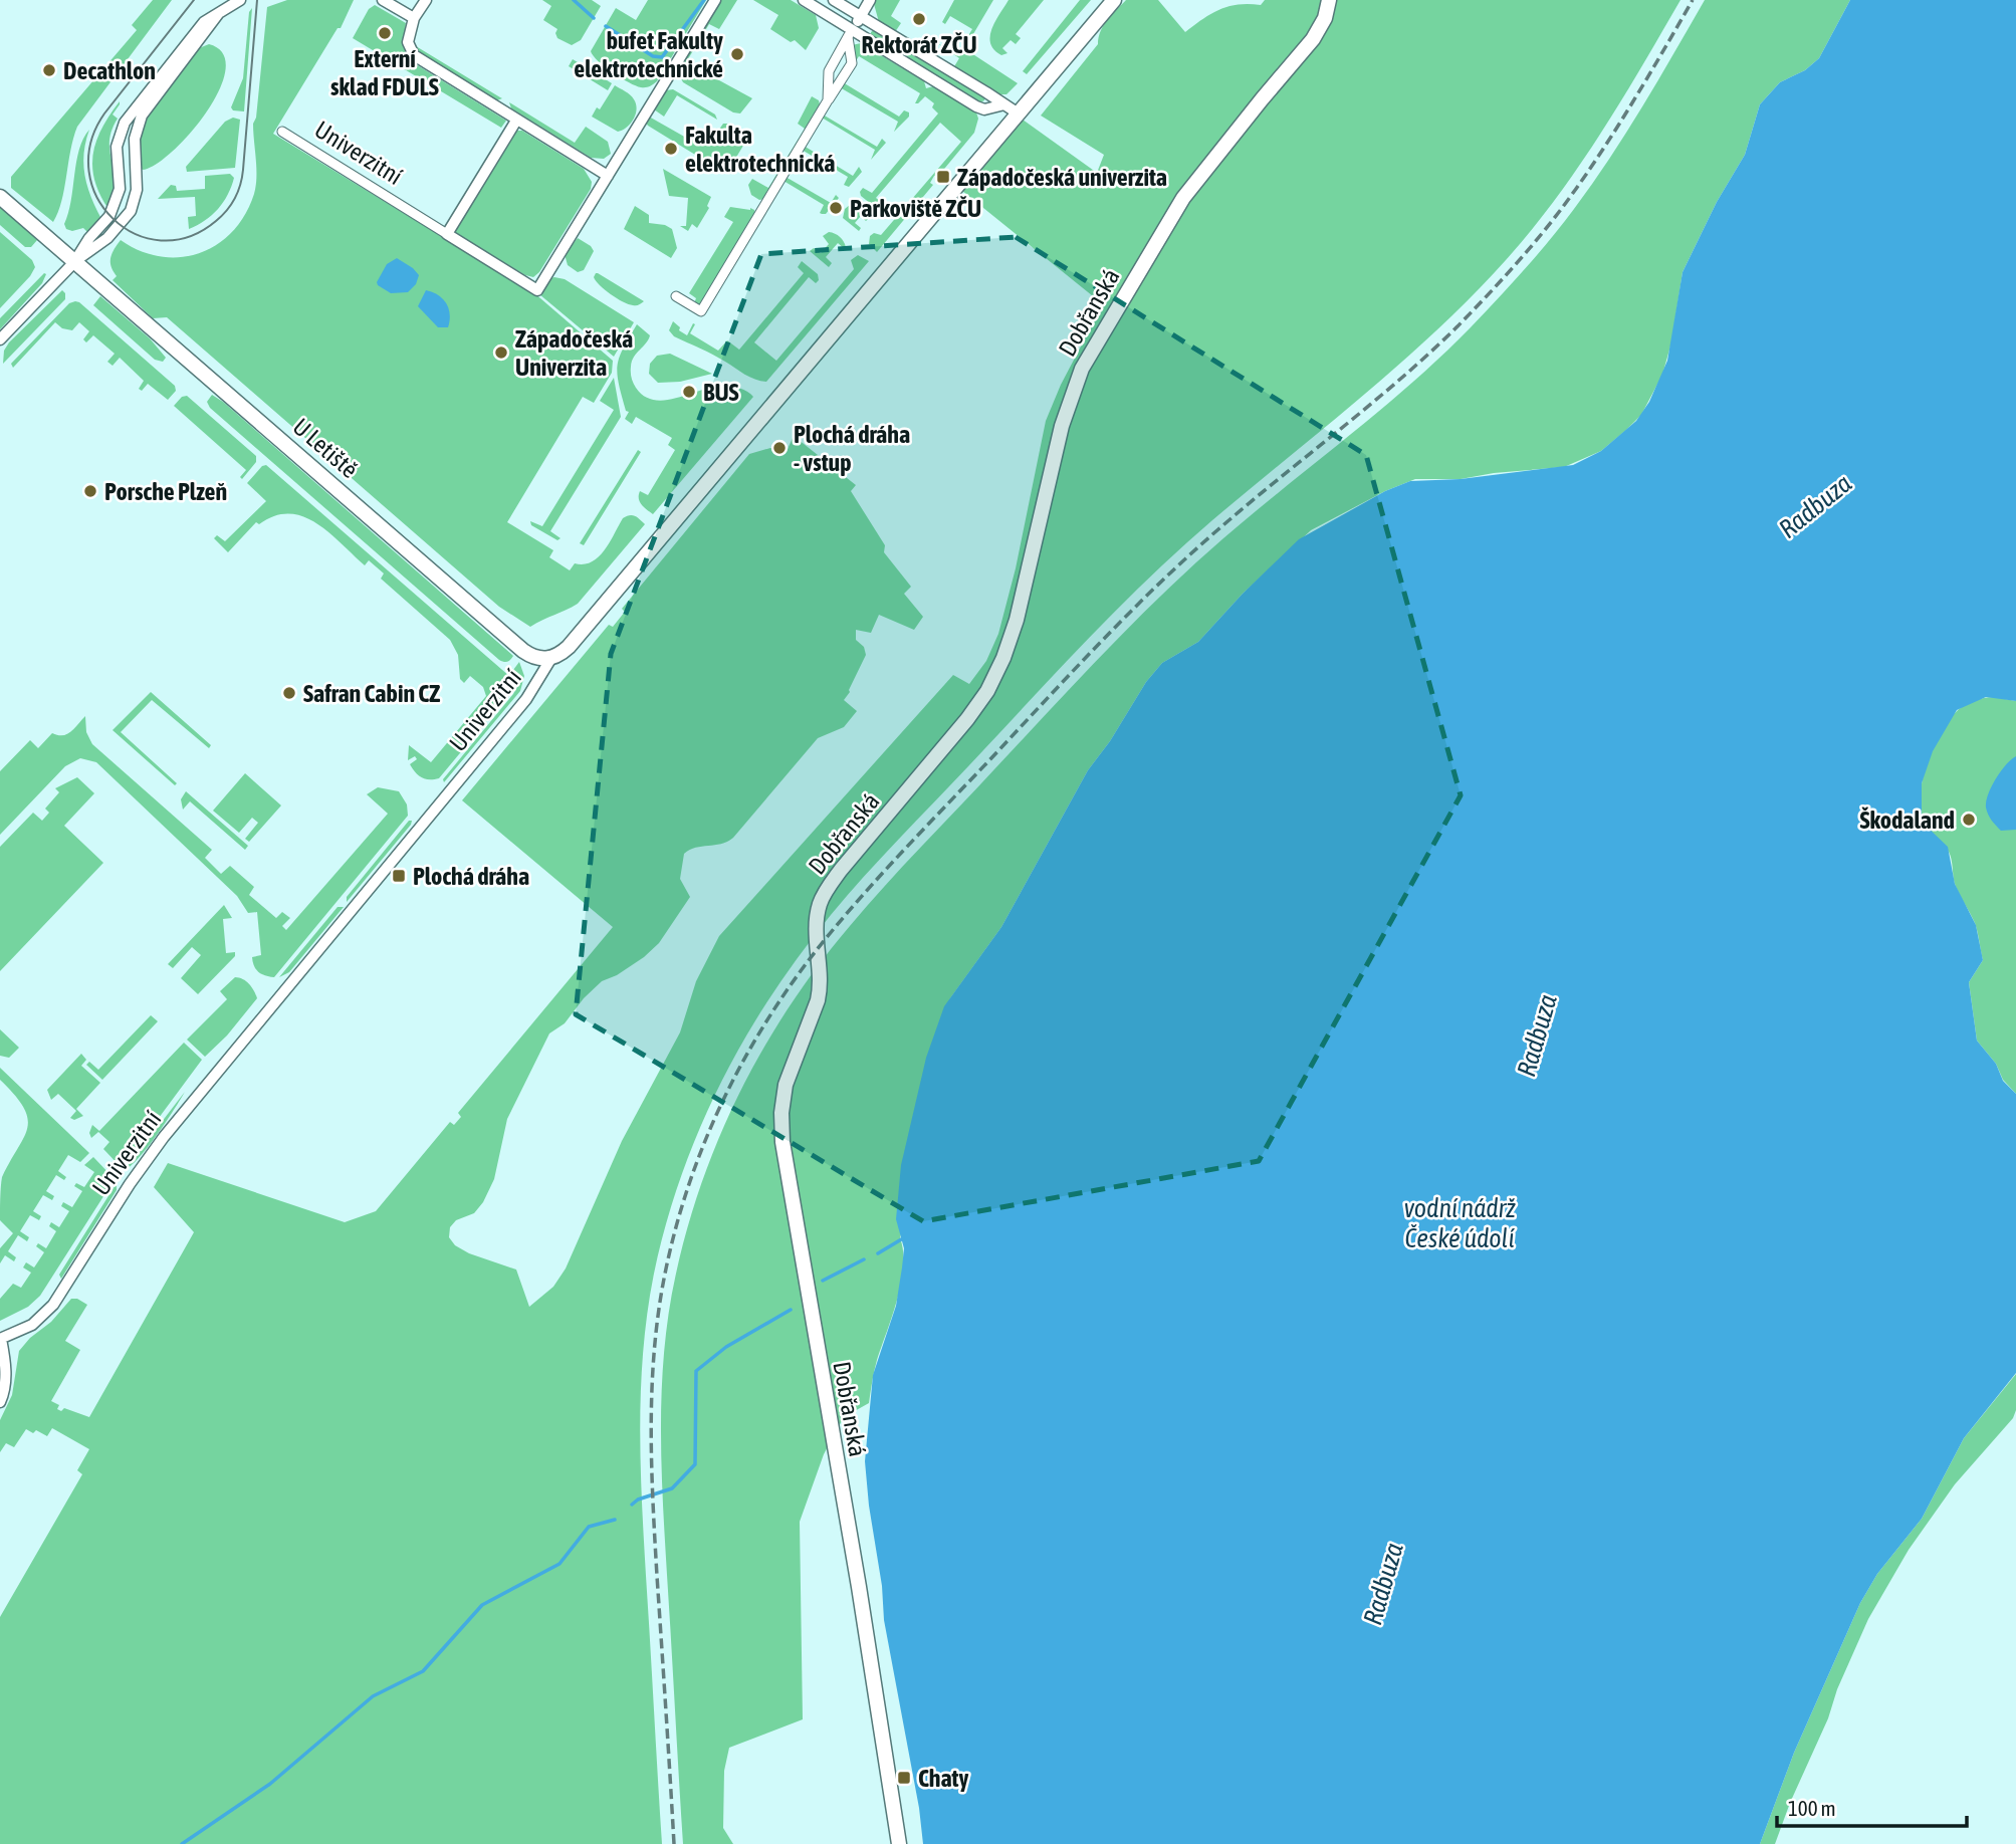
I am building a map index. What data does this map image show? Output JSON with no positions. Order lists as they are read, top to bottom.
{
  "streets": {
    "street": ["Univerzitní", "Dobřanská", "U Letiště"]
  },
  "crossings": [
    ["Univerzitní", "U Letiště"]
  ],
  "water": ["Radbuza", "vodní nádrž České údolí"],
  "places": {
    "other": [
      "Rektorát ZČU",
      "Externí sklad FDULS",
      "bufet Fakulty elektrotechnické",
      "Decathlon",
      "Fakulta elektrotechnická",
      "Parkoviště ZČU",
      "Západočeská Univerzita",
      "BUS",
      "Plochá dráha - vstup",
      "Porsche Plzeň",
      "Safran Cabin CZ",
      "Škodaland"
    ],
    "transit": ["Západočeská univerzita", "Plochá dráha", "Chaty"]
  },
  "scale_bar": "100 m"
}
